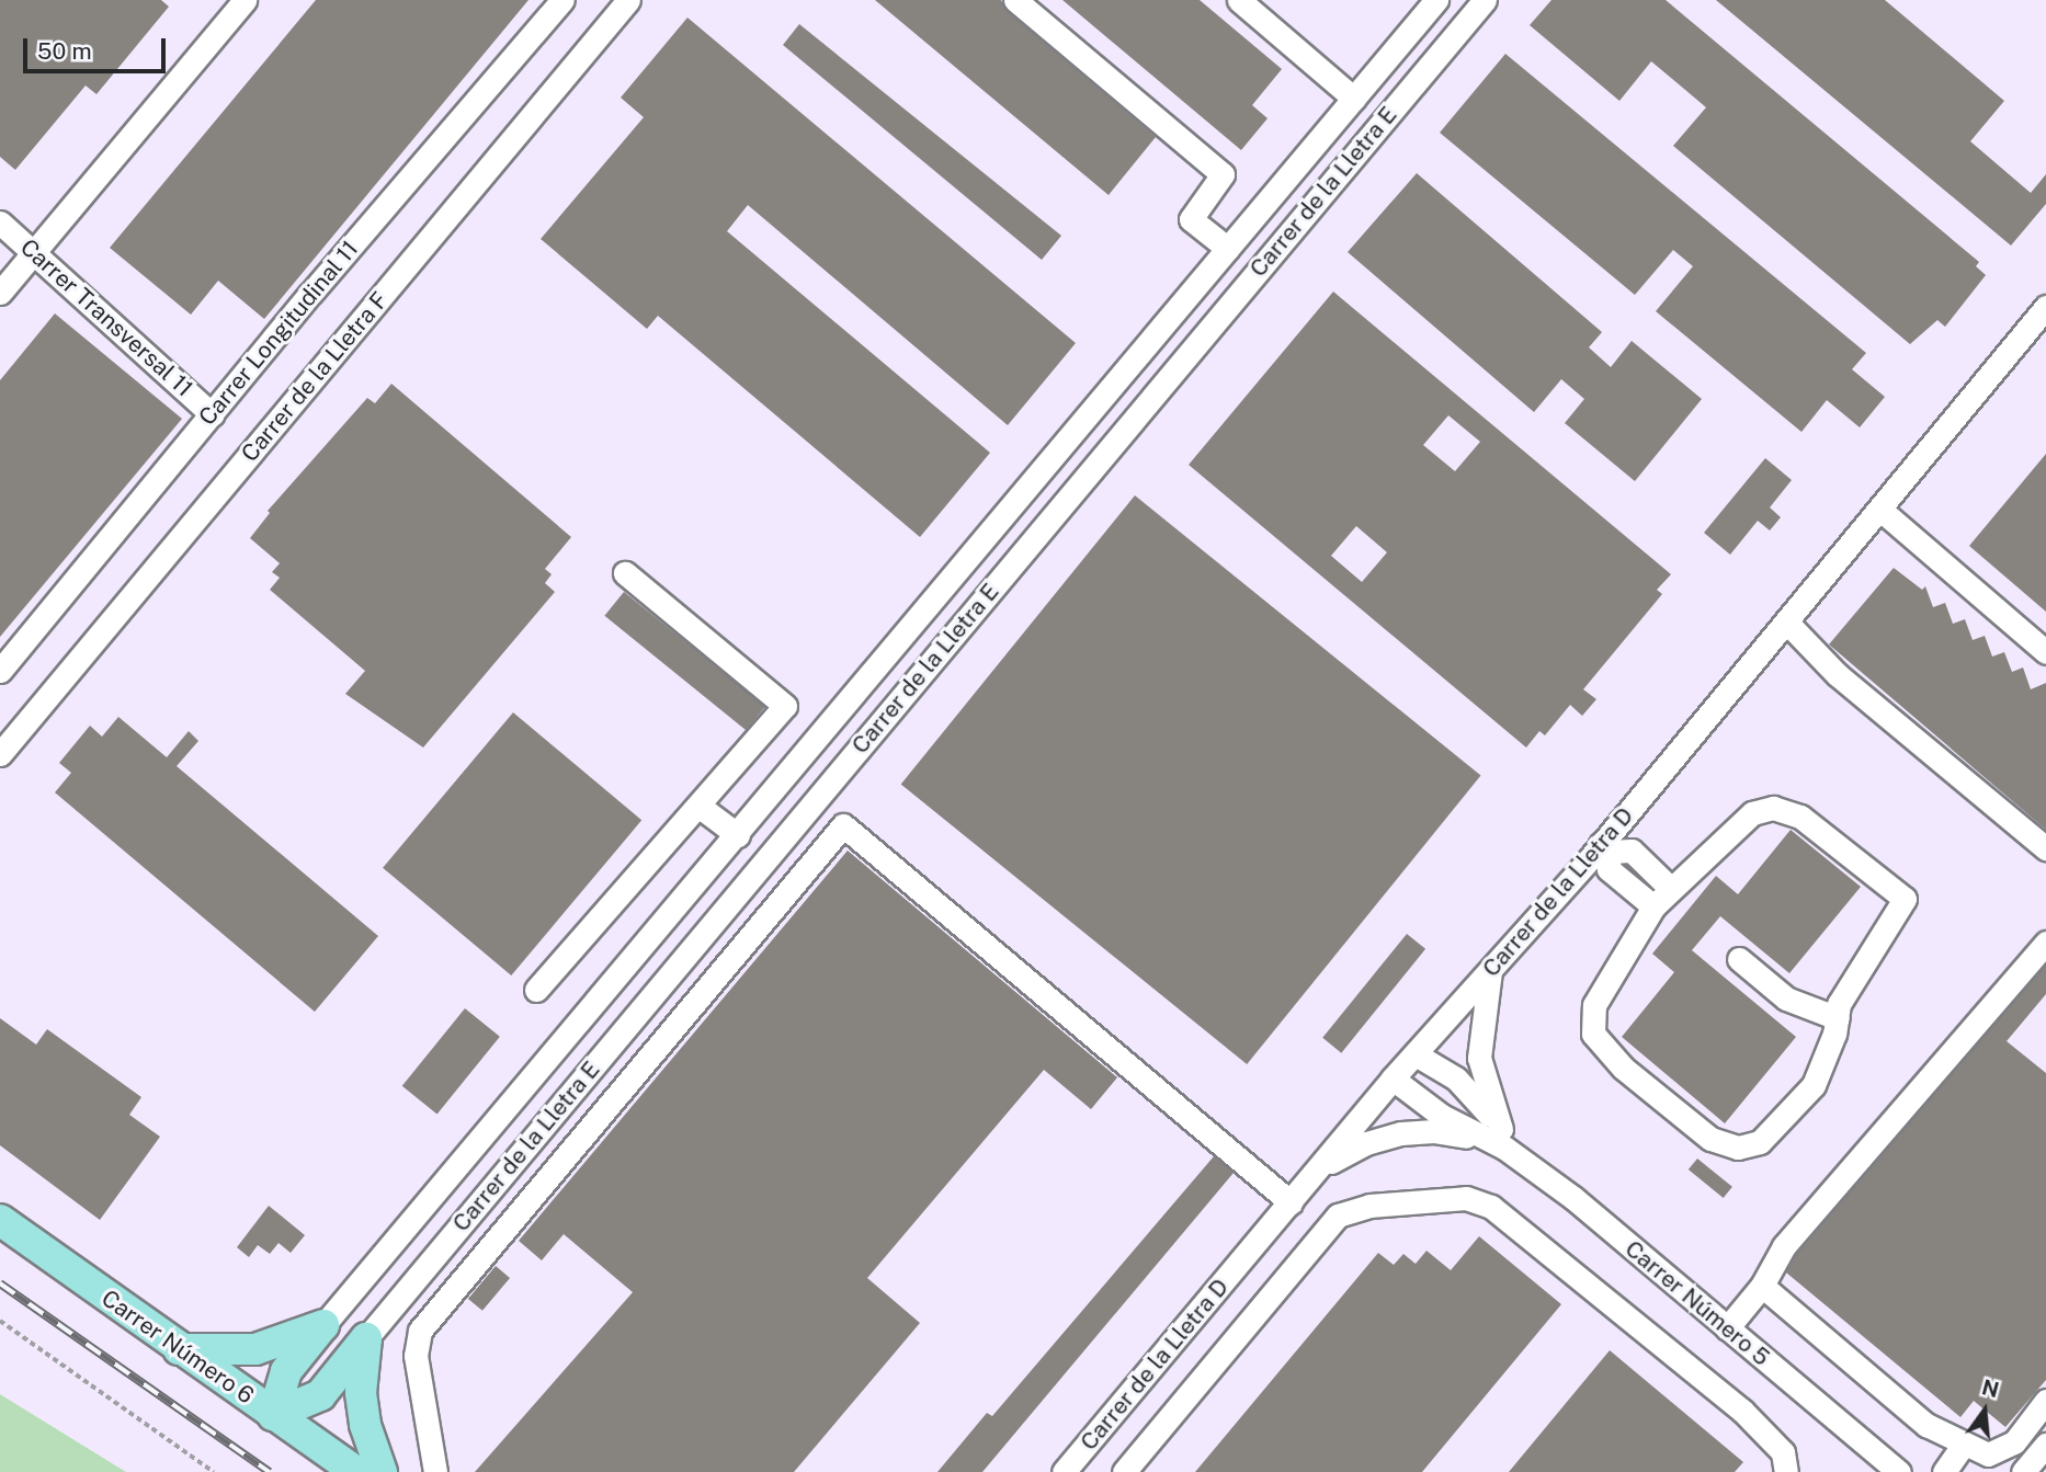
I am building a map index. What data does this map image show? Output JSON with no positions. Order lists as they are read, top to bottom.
{
  "streets": {
    "main road": ["Carrer Número 6"],
    "street": [
      "Carrer de la Lletra E",
      "Carrer Transversal 11",
      "Carrer Longitudinal 11",
      "Carrer de la Lletra F",
      "Carrer de la Lletra D",
      "Carrer Número 5"
    ]
  },
  "crossings": [
    ["Carrer Transversal 11", "Carrer Longitudinal 11"]
  ],
  "scale_bar": "50 m",
  "north": "top"
}
